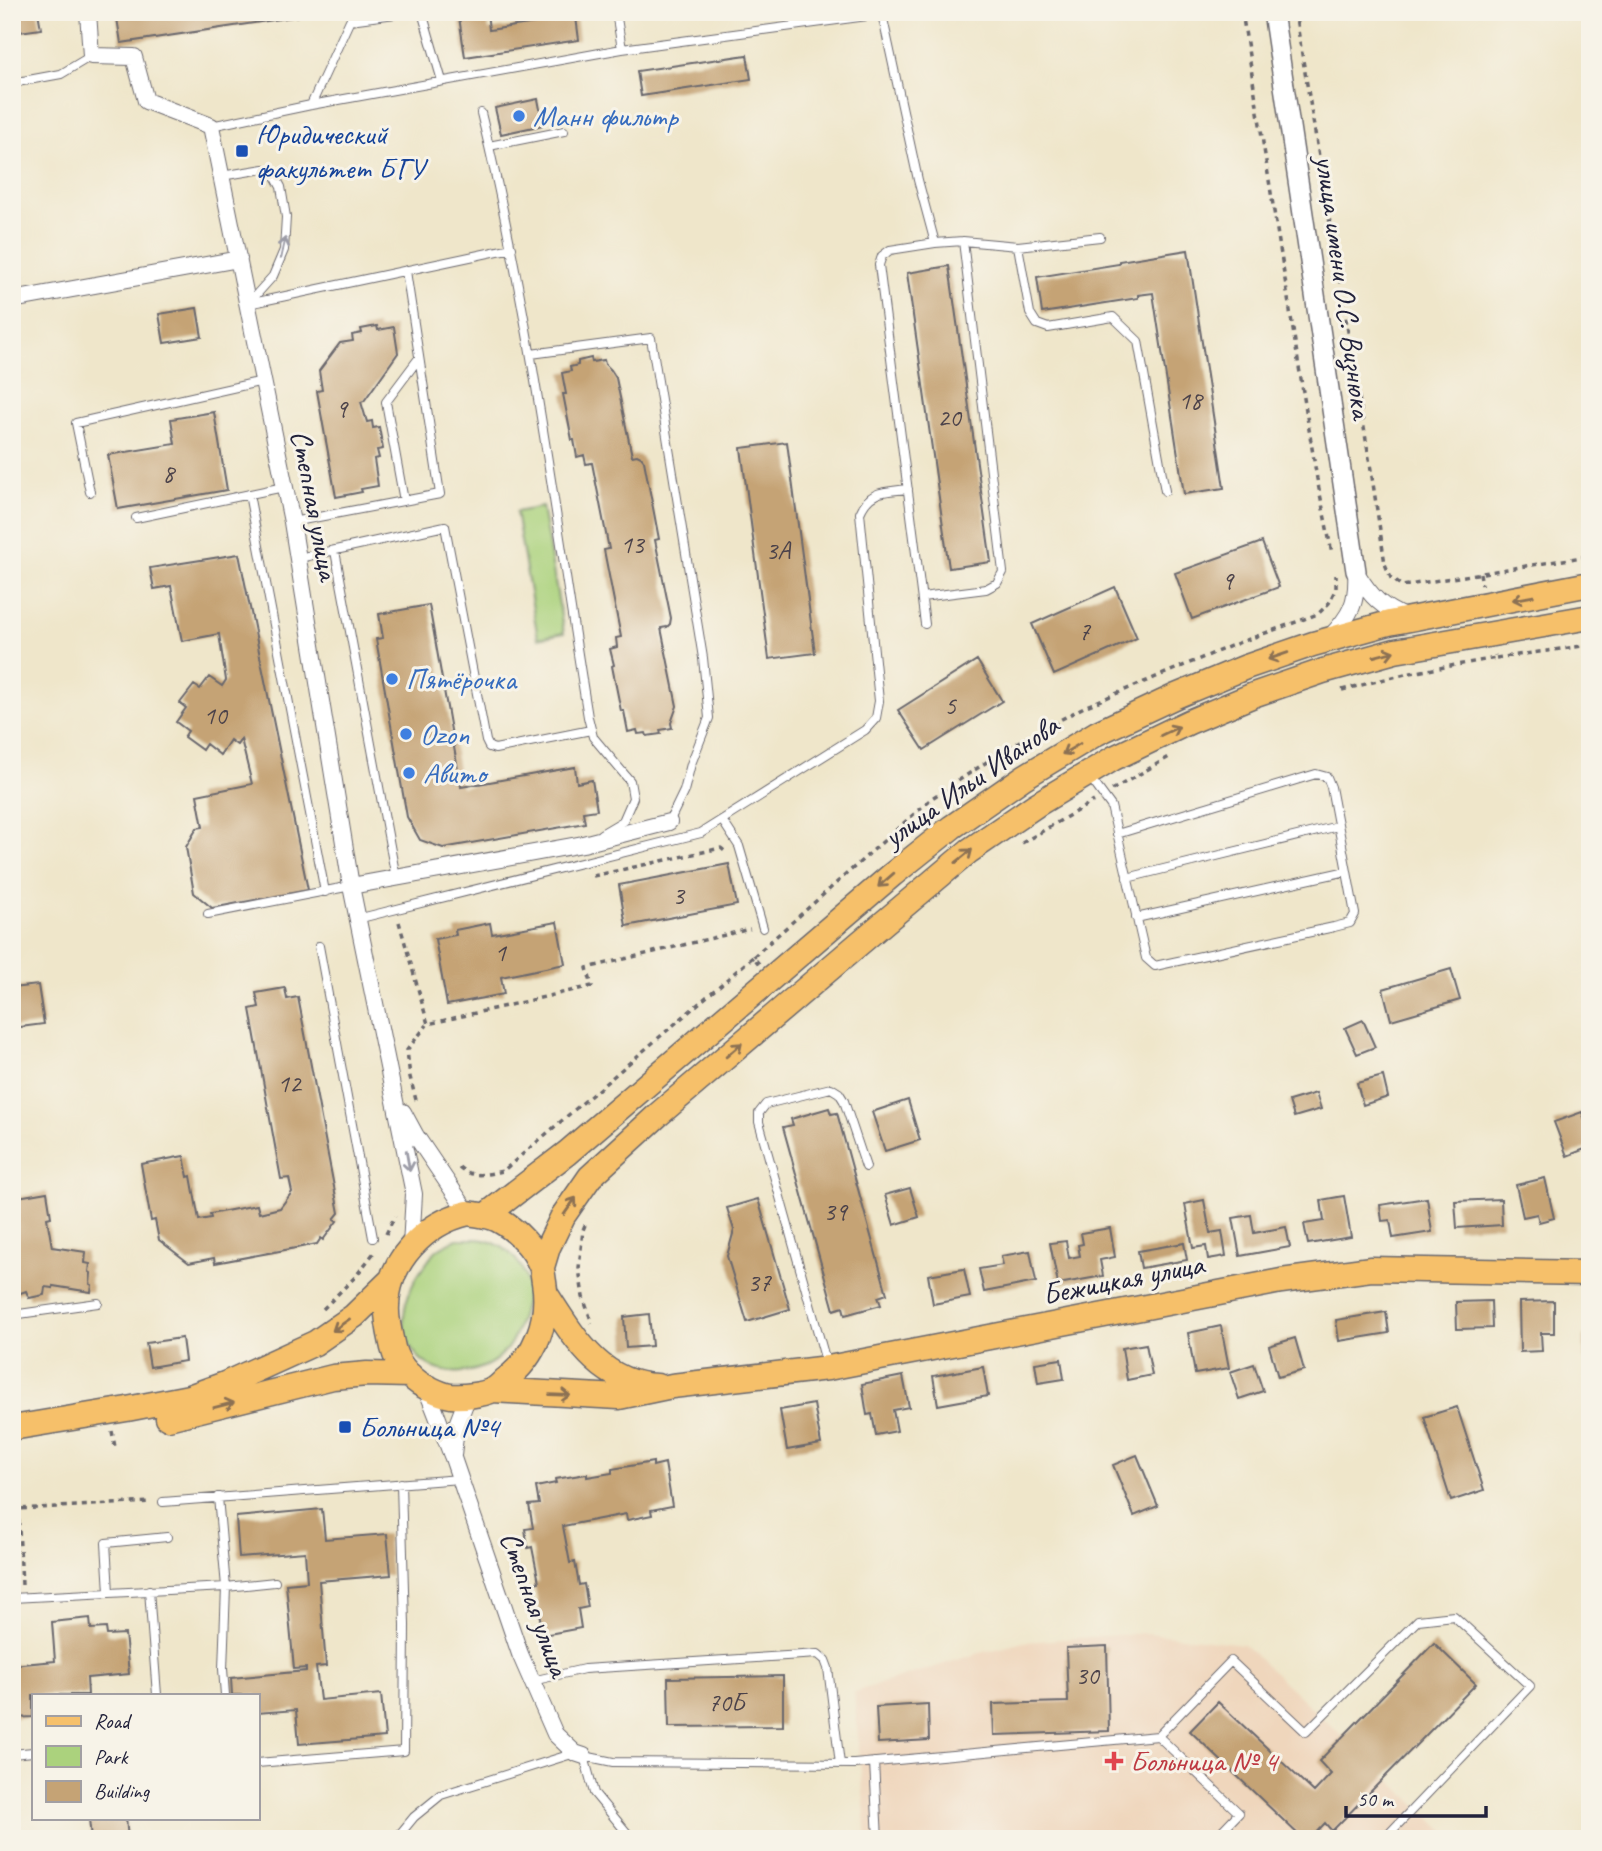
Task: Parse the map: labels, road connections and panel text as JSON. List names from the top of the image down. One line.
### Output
{"streets":{"main road":["улица Ильи Иванова","Бежицкая улица"],"street":["улица имени О.С. Визнюка","Степная улица"]},"crossings":[["Степная улица","улица Ильи Иванова"]],"places":{"other":["Манн фильтр","Пятёрочка","Ozon","Авито"],"transit":["Юридический факультет БГУ","Больница №4"],"health":["Больница № 4"]},"house_numbers":["18","9","20","8","13","3А","9","7","5","10","3","1","12","39","37","30","70Б"],"legend":["Road","Park","Building"],"scale_bar":"50 m"}
